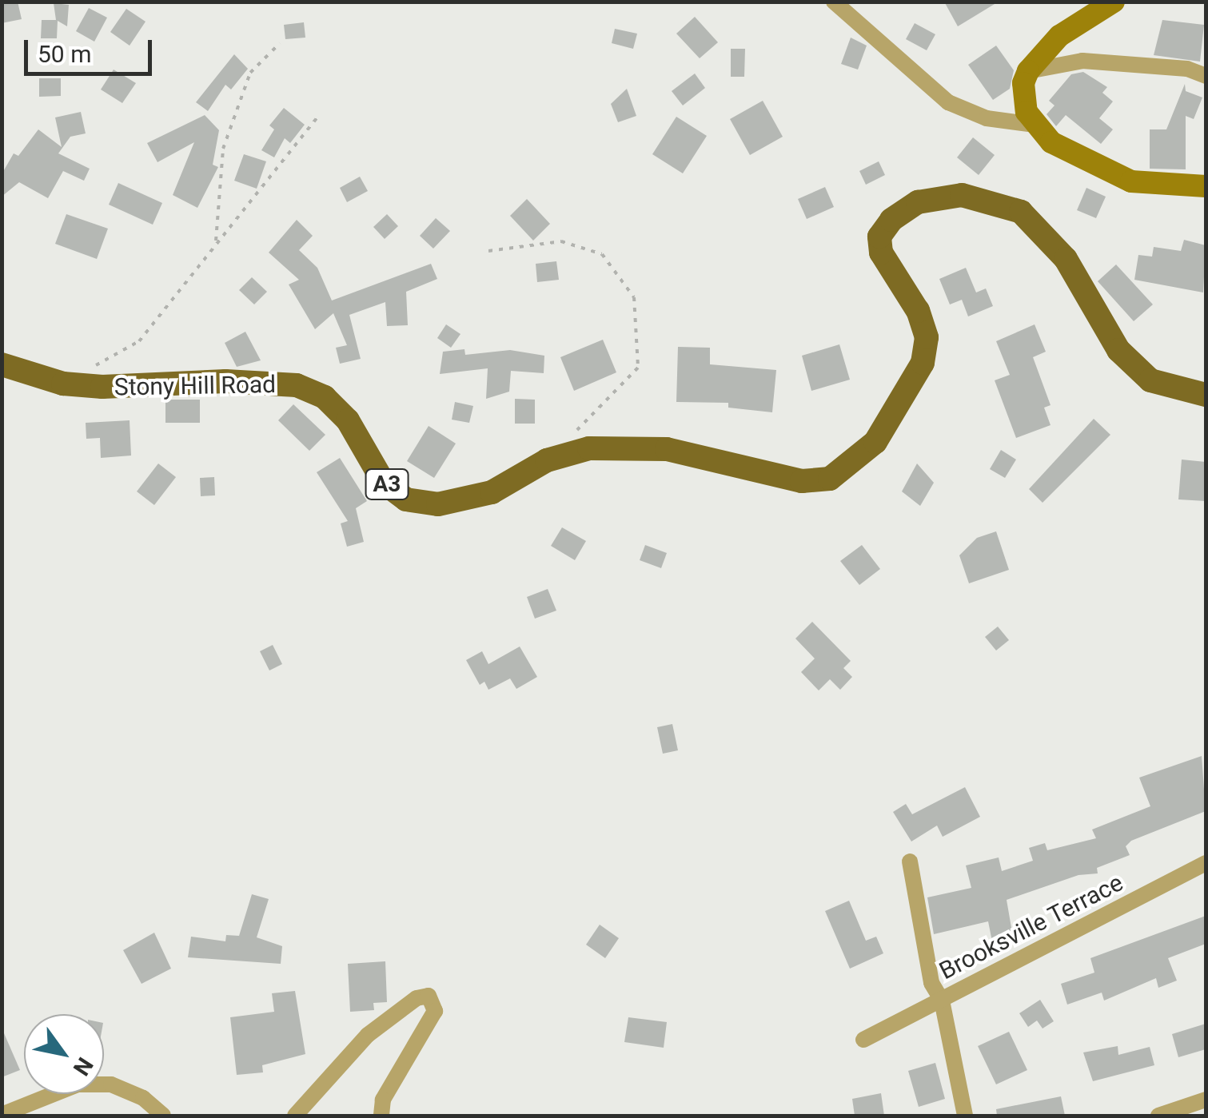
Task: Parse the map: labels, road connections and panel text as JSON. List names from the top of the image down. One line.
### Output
{"streets":{"main road":["Stony Hill Road","A3"],"street":["Brooksville Terrace"]},"scale_bar":"50 m","north":"bottom right"}
